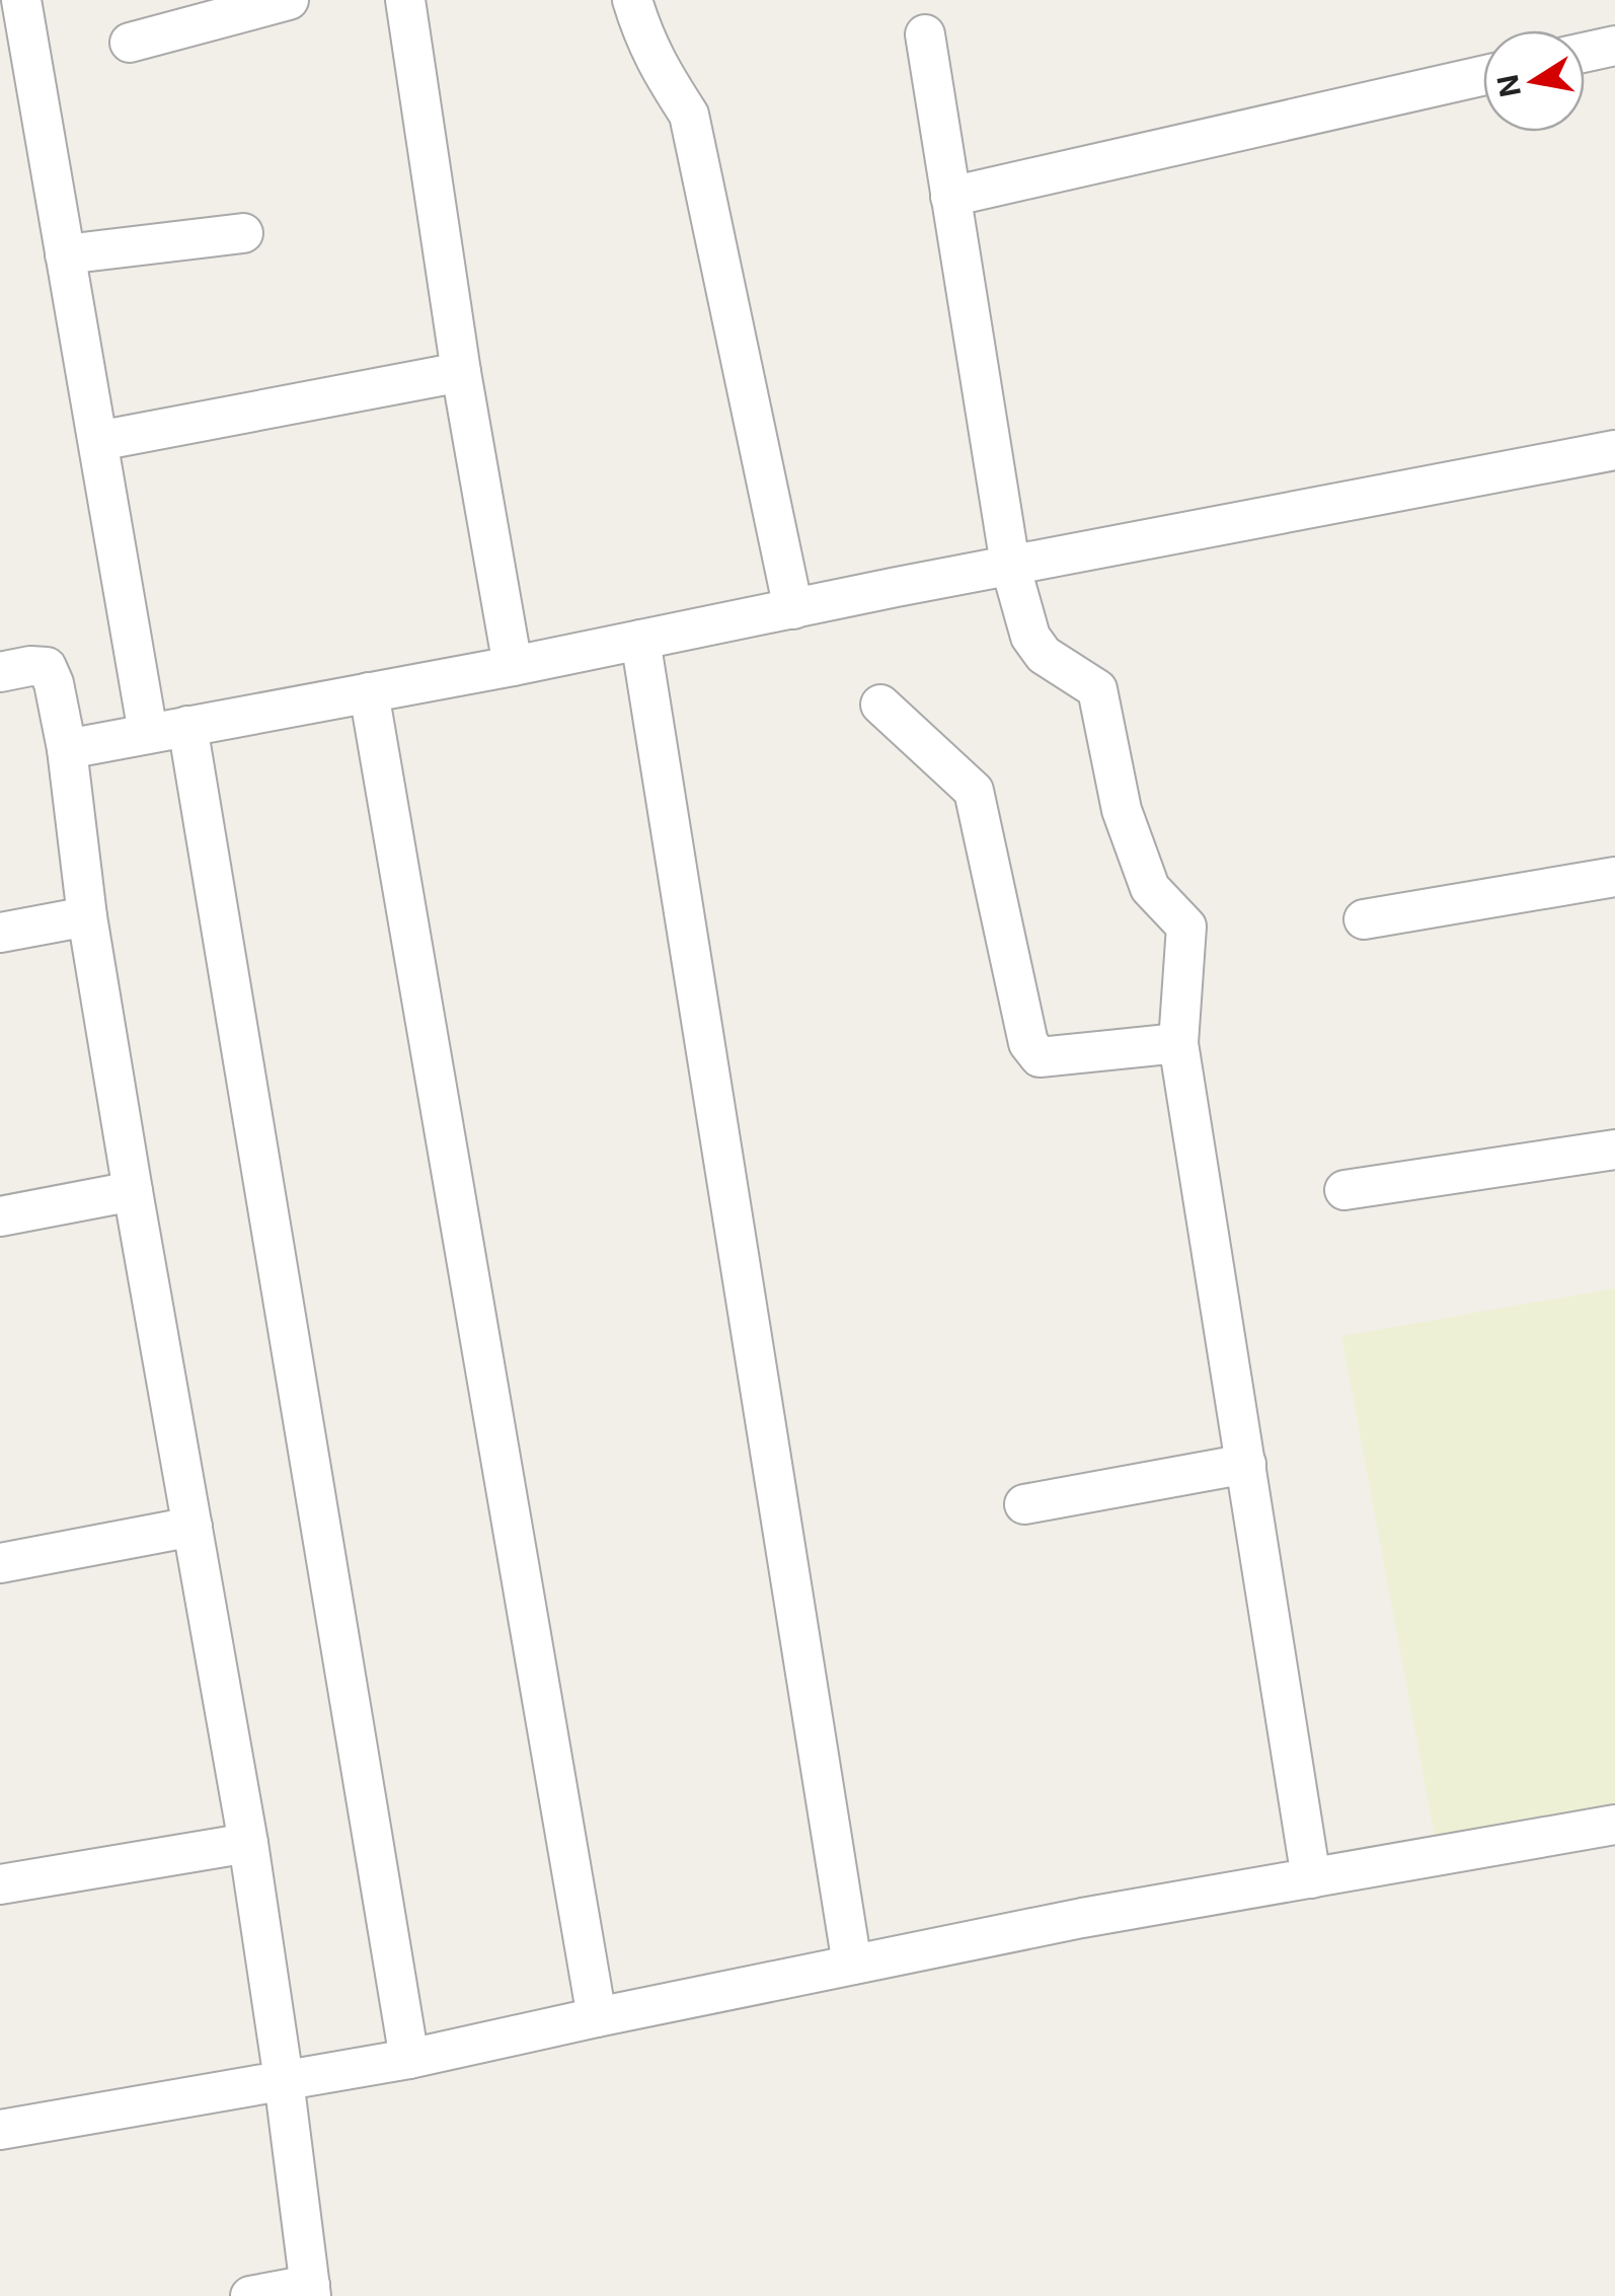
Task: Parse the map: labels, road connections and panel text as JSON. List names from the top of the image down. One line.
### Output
{"north":"left"}
